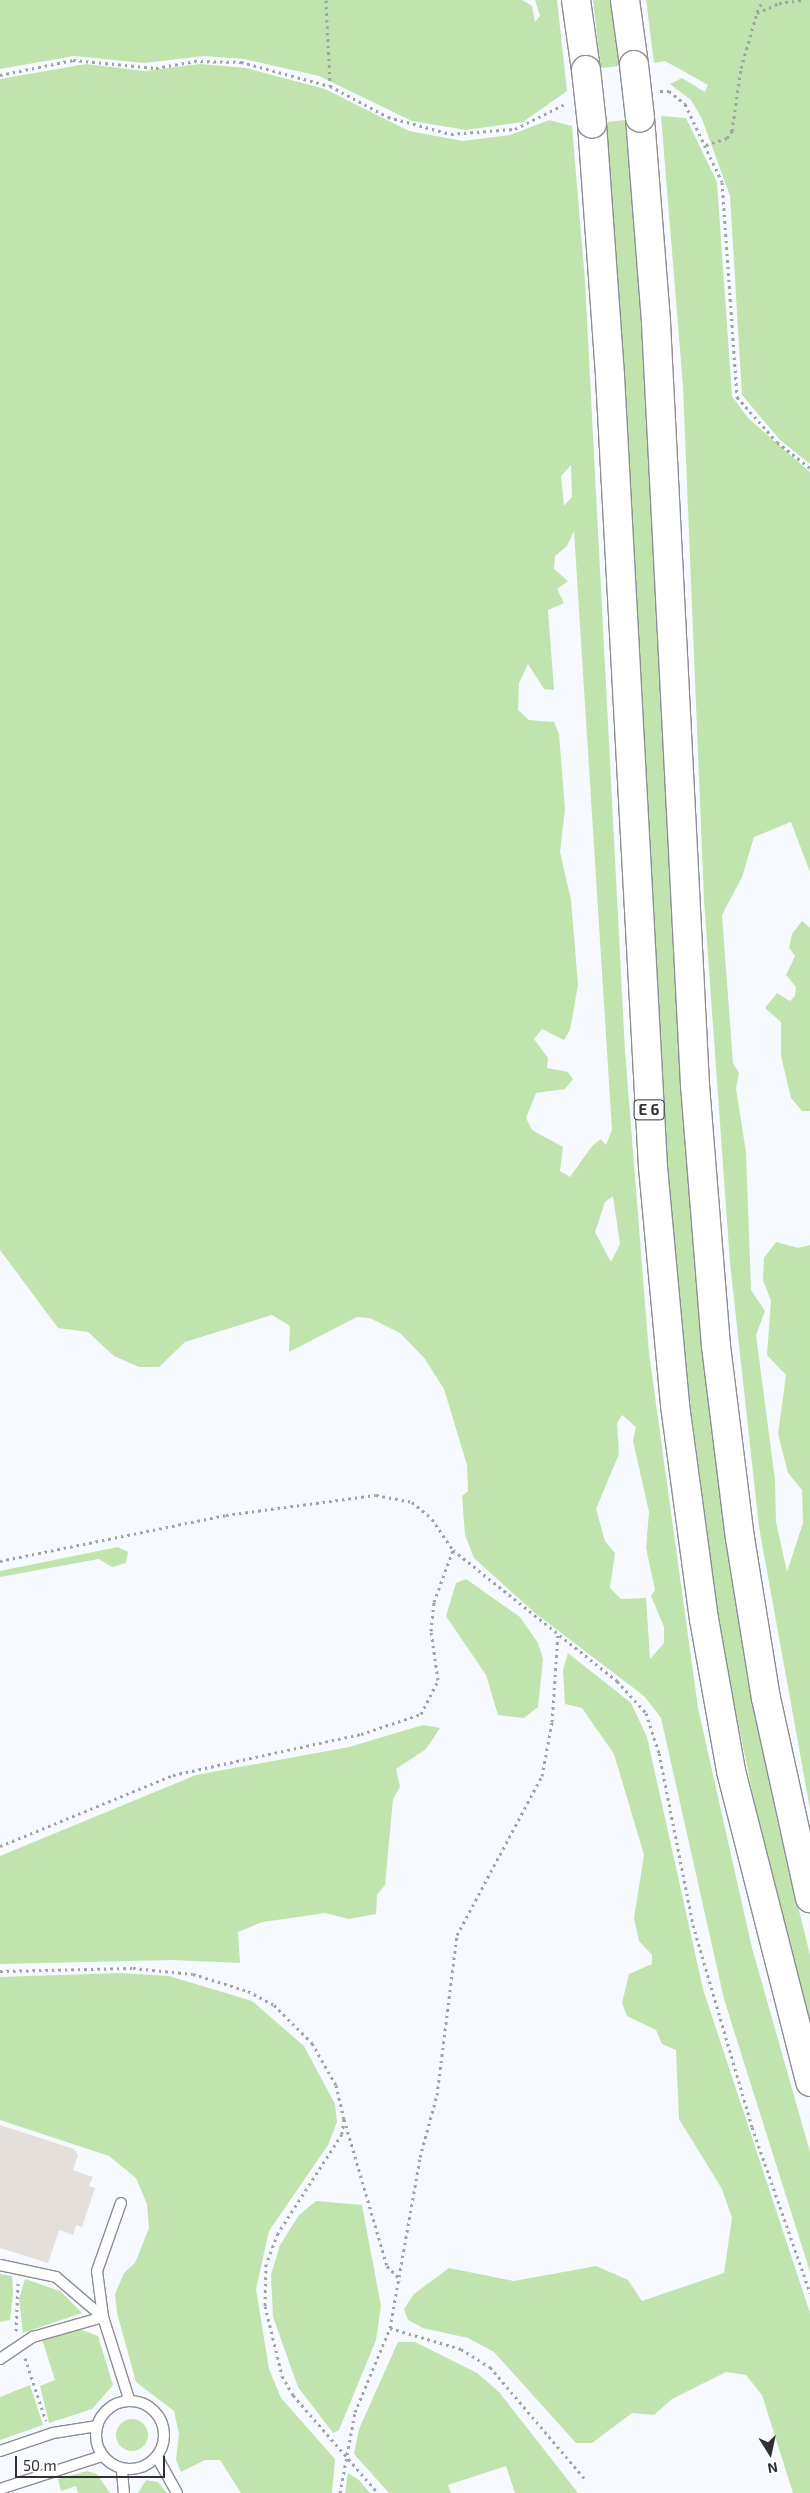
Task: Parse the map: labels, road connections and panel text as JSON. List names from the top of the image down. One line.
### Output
{"streets":{"highway":["E 6"]},"scale_bar":"50 m","north":"bottom"}
